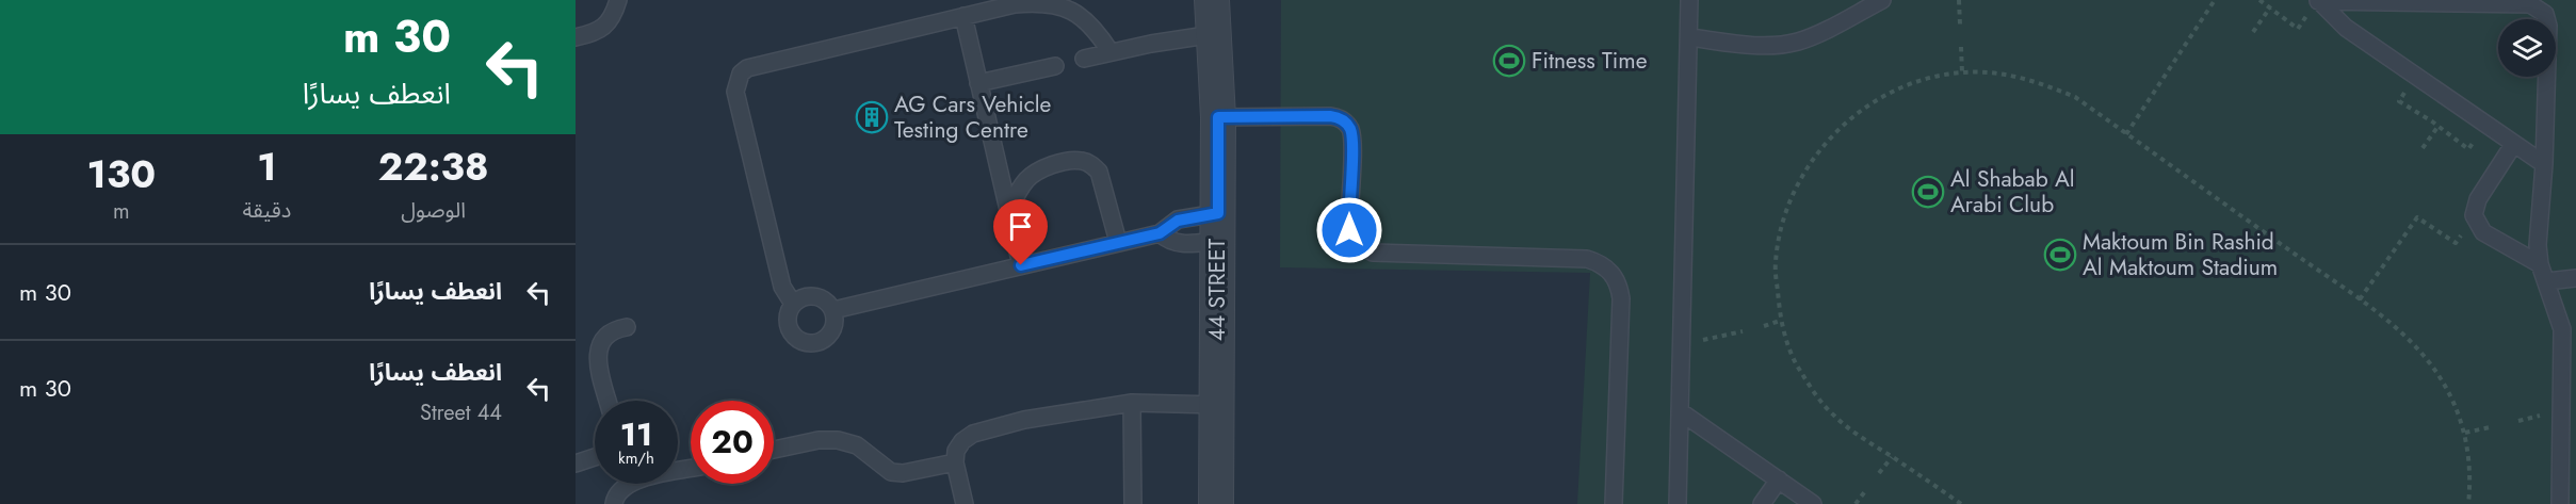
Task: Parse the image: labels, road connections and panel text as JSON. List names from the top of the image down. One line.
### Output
{"streets":{"street":["44 STREET"]},"places":{"sports":["Fitness Time","Al Shabab Al Arabi Club","Maktoum Bin Rashid Al Maktoum Stadium"],"building":["AG Cars Vehicle Testing Centre"]},"page":{"turn":["30 m","انعطف يسارًا"],"eta":["22:38","الوصول","1","دقيقة","130","m"],"list":[{"name":"انعطف يسارًا","value":"30 m"},{"name":"انعطف يسارًا","note":"44 Street","value":"30 m"}],"speed":"11 km/h","limit":"20"}}
